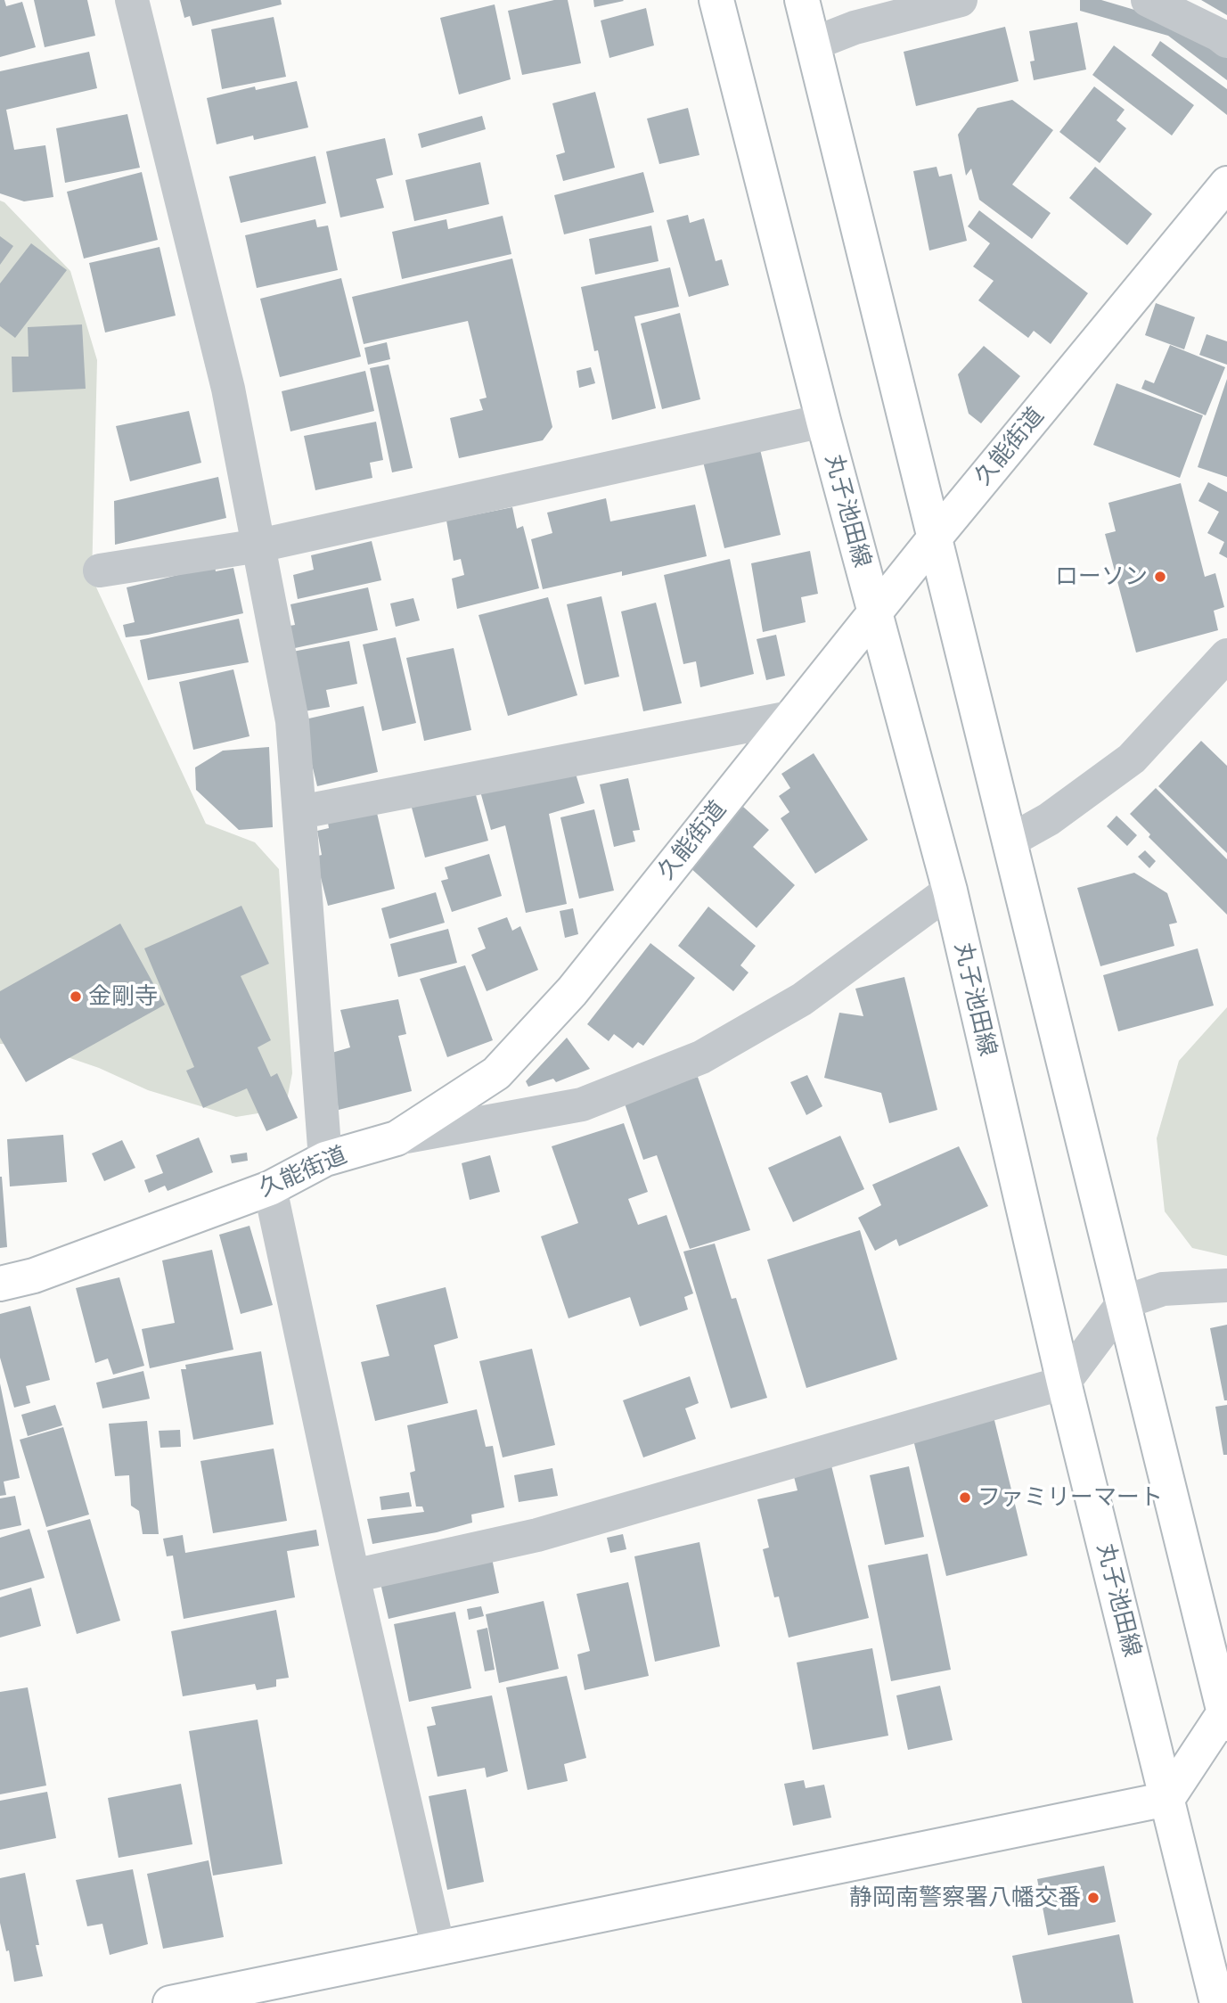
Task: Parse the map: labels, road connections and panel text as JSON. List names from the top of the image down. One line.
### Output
{"streets":{"street":["久能街道","丸子池田線"]},"crossings":[["久能街道","丸子池田線"]],"places":["ローソン","金剛寺","ファミリーマート","静岡南警察署八幡交番"]}
